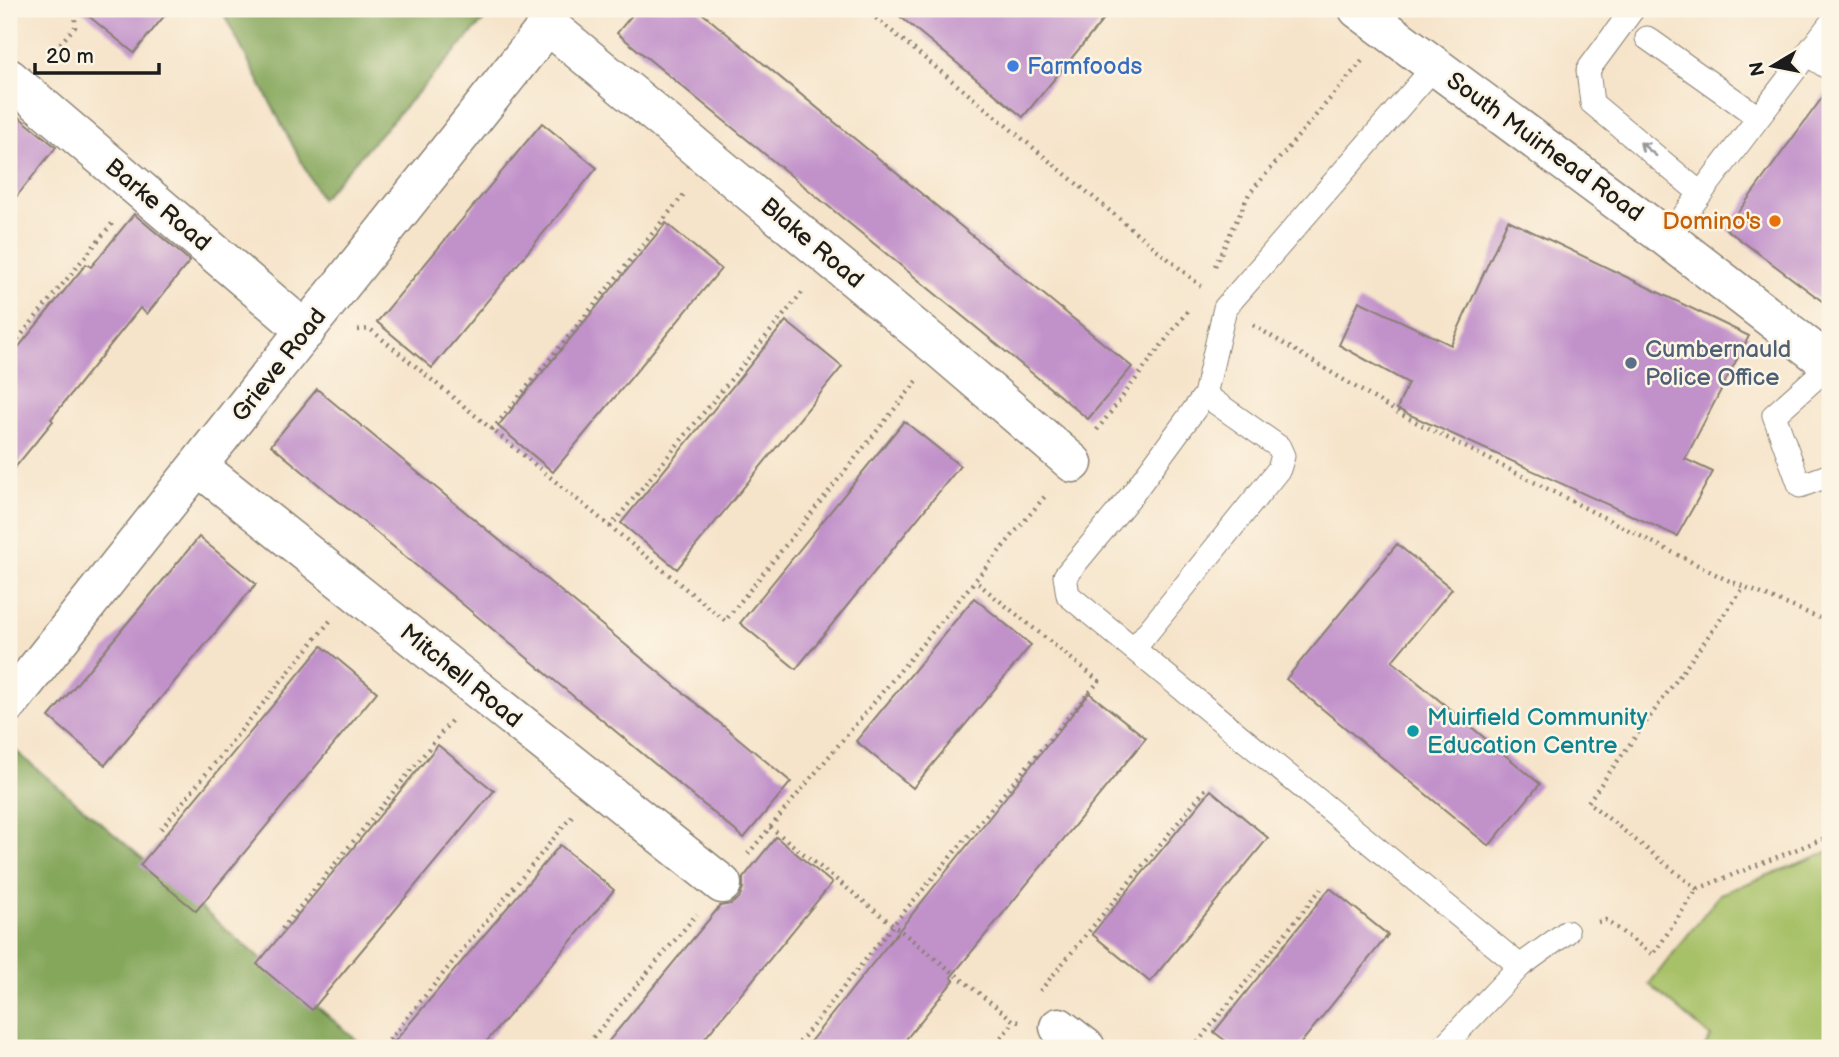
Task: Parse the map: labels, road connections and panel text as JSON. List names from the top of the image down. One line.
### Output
{"streets":{"street":["South Muirhead Road","Barke Road","Blake Road","Grieve Road","Mitchell Road"]},"crossings":[["Barke Road","Grieve Road"],["Blake Road","Grieve Road"],["Grieve Road","Mitchell Road"]],"places":["Farmfoods","Domino's","Cumbernauld Police Office","Muirfield Community Education Centre"],"scale_bar":"20 m","north":"left"}
